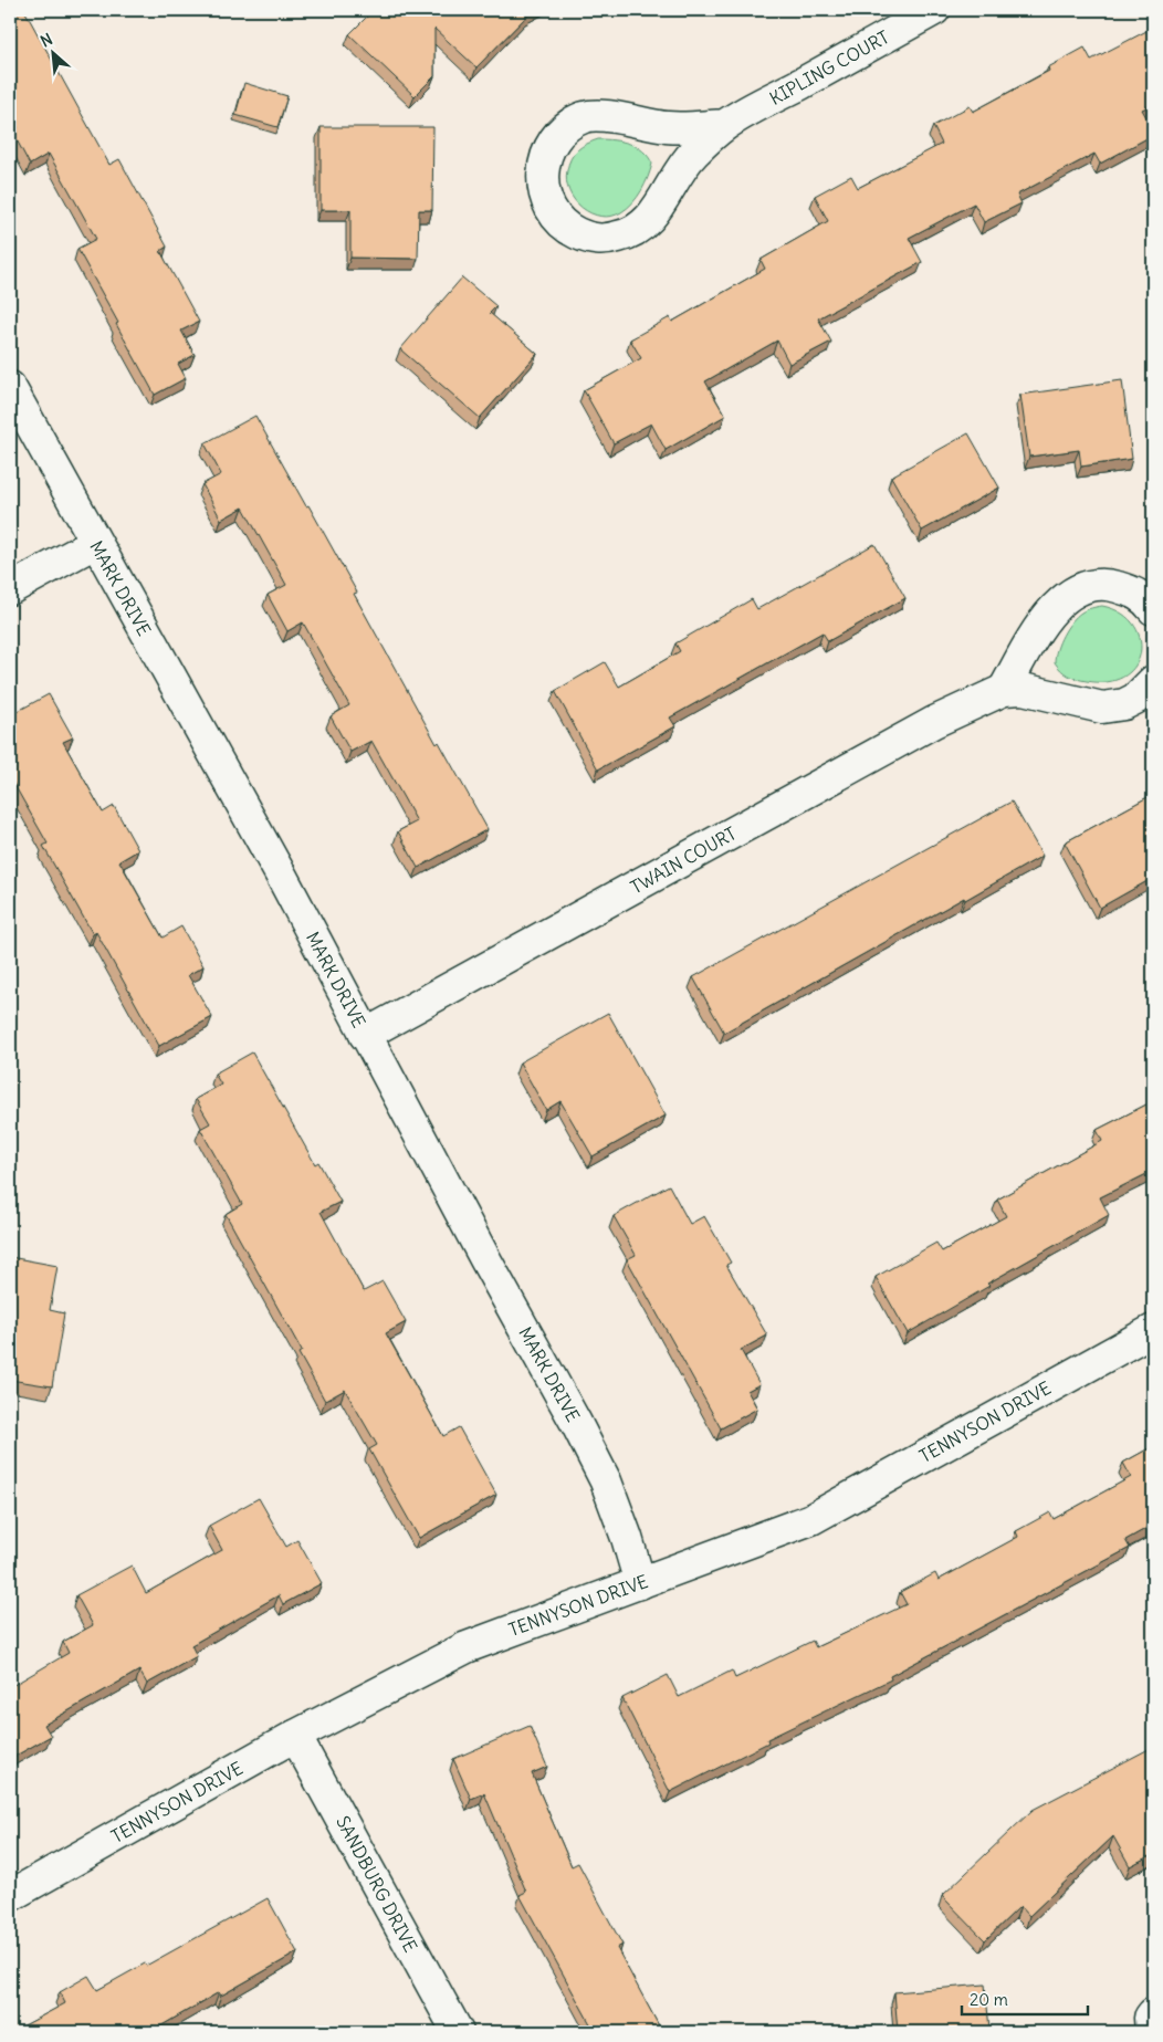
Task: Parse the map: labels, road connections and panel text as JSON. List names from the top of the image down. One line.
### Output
{"streets":{"street":["KIPLING COURT","MARK DRIVE","TWAIN COURT","TENNYSON DRIVE","SANDBURG DRIVE"]},"crossings":[["MARK DRIVE","TWAIN COURT"],["MARK DRIVE","TENNYSON DRIVE"],["TENNYSON DRIVE","SANDBURG DRIVE"]],"scale_bar":"20 m","north":"top left"}
